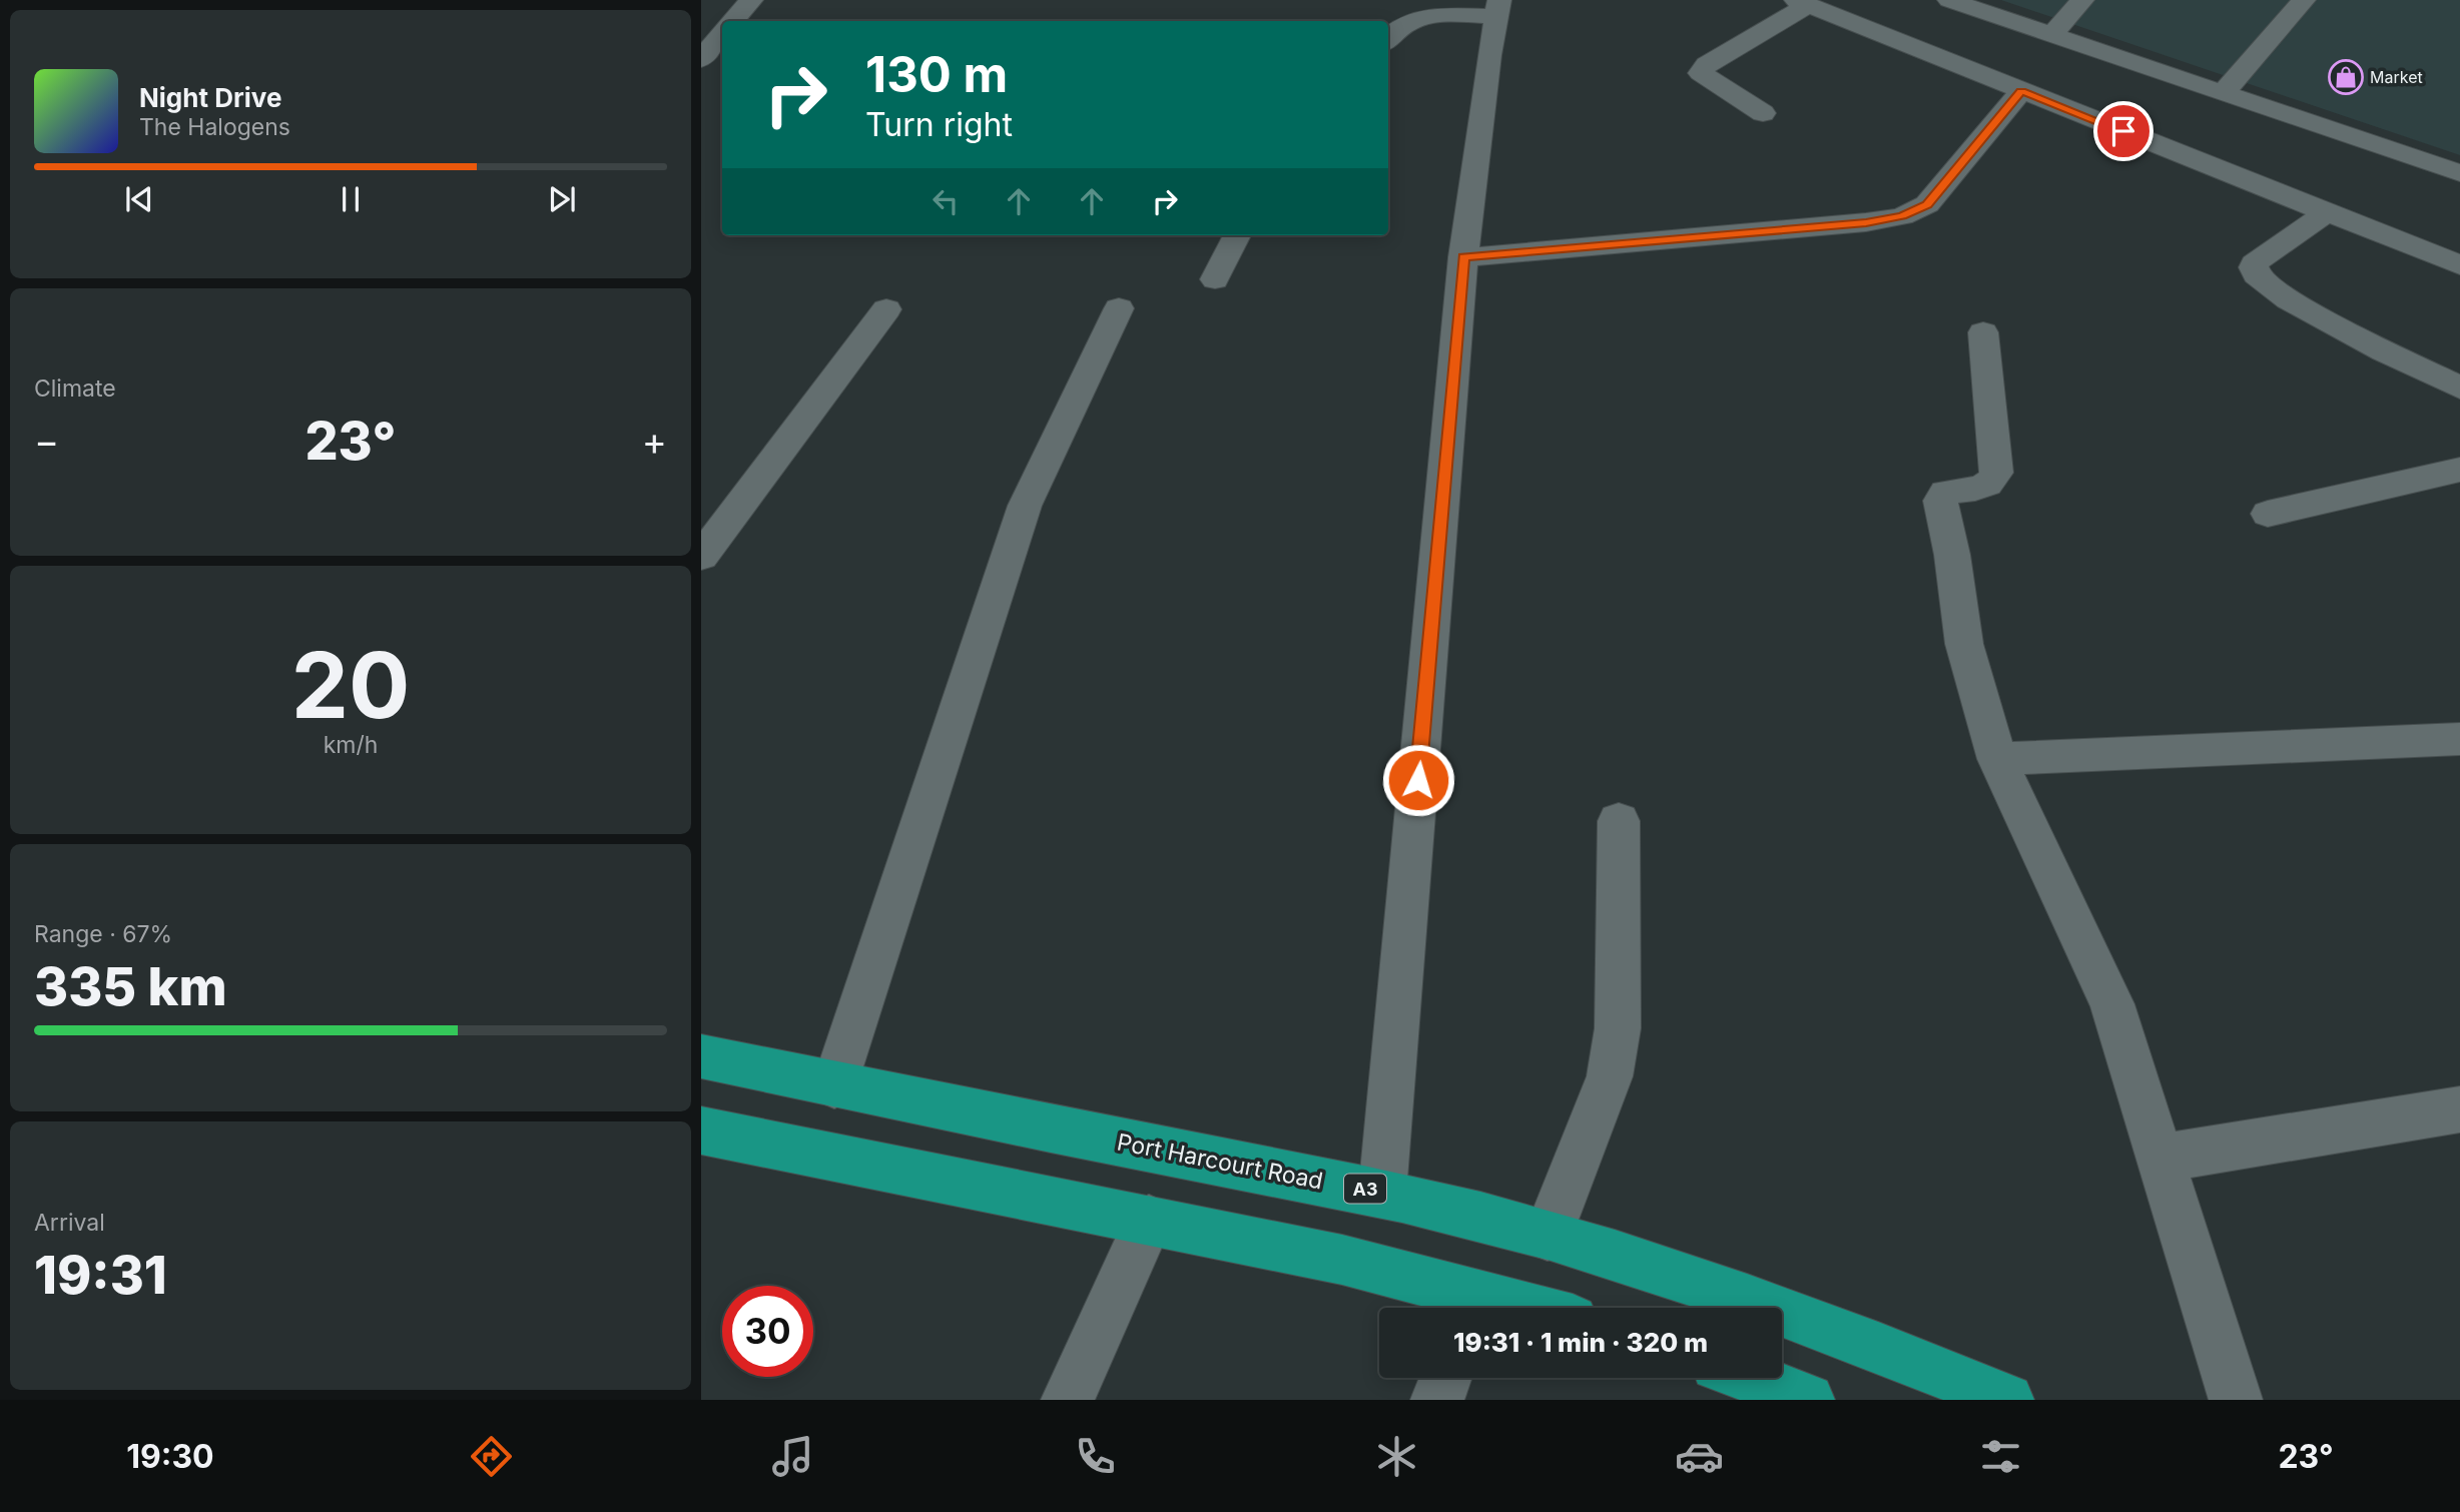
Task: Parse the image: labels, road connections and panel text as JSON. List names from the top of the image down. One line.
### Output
{"streets":{"highway":["Port Harcourt Road","A3"]},"places":{"shop":["Market"]},"page":{"turn":["130 m","Turn right"],"song":["Night Drive","The Halogens"],"tile":["Climate",["20","km/h"],["Range · 67%","335 km"],["Arrival","19:31"]],"heat":["−","23°","+"],"limit":"30","trip":"19:31 · 1 min · 320 m","tabs":["19:30","23°"]}}
